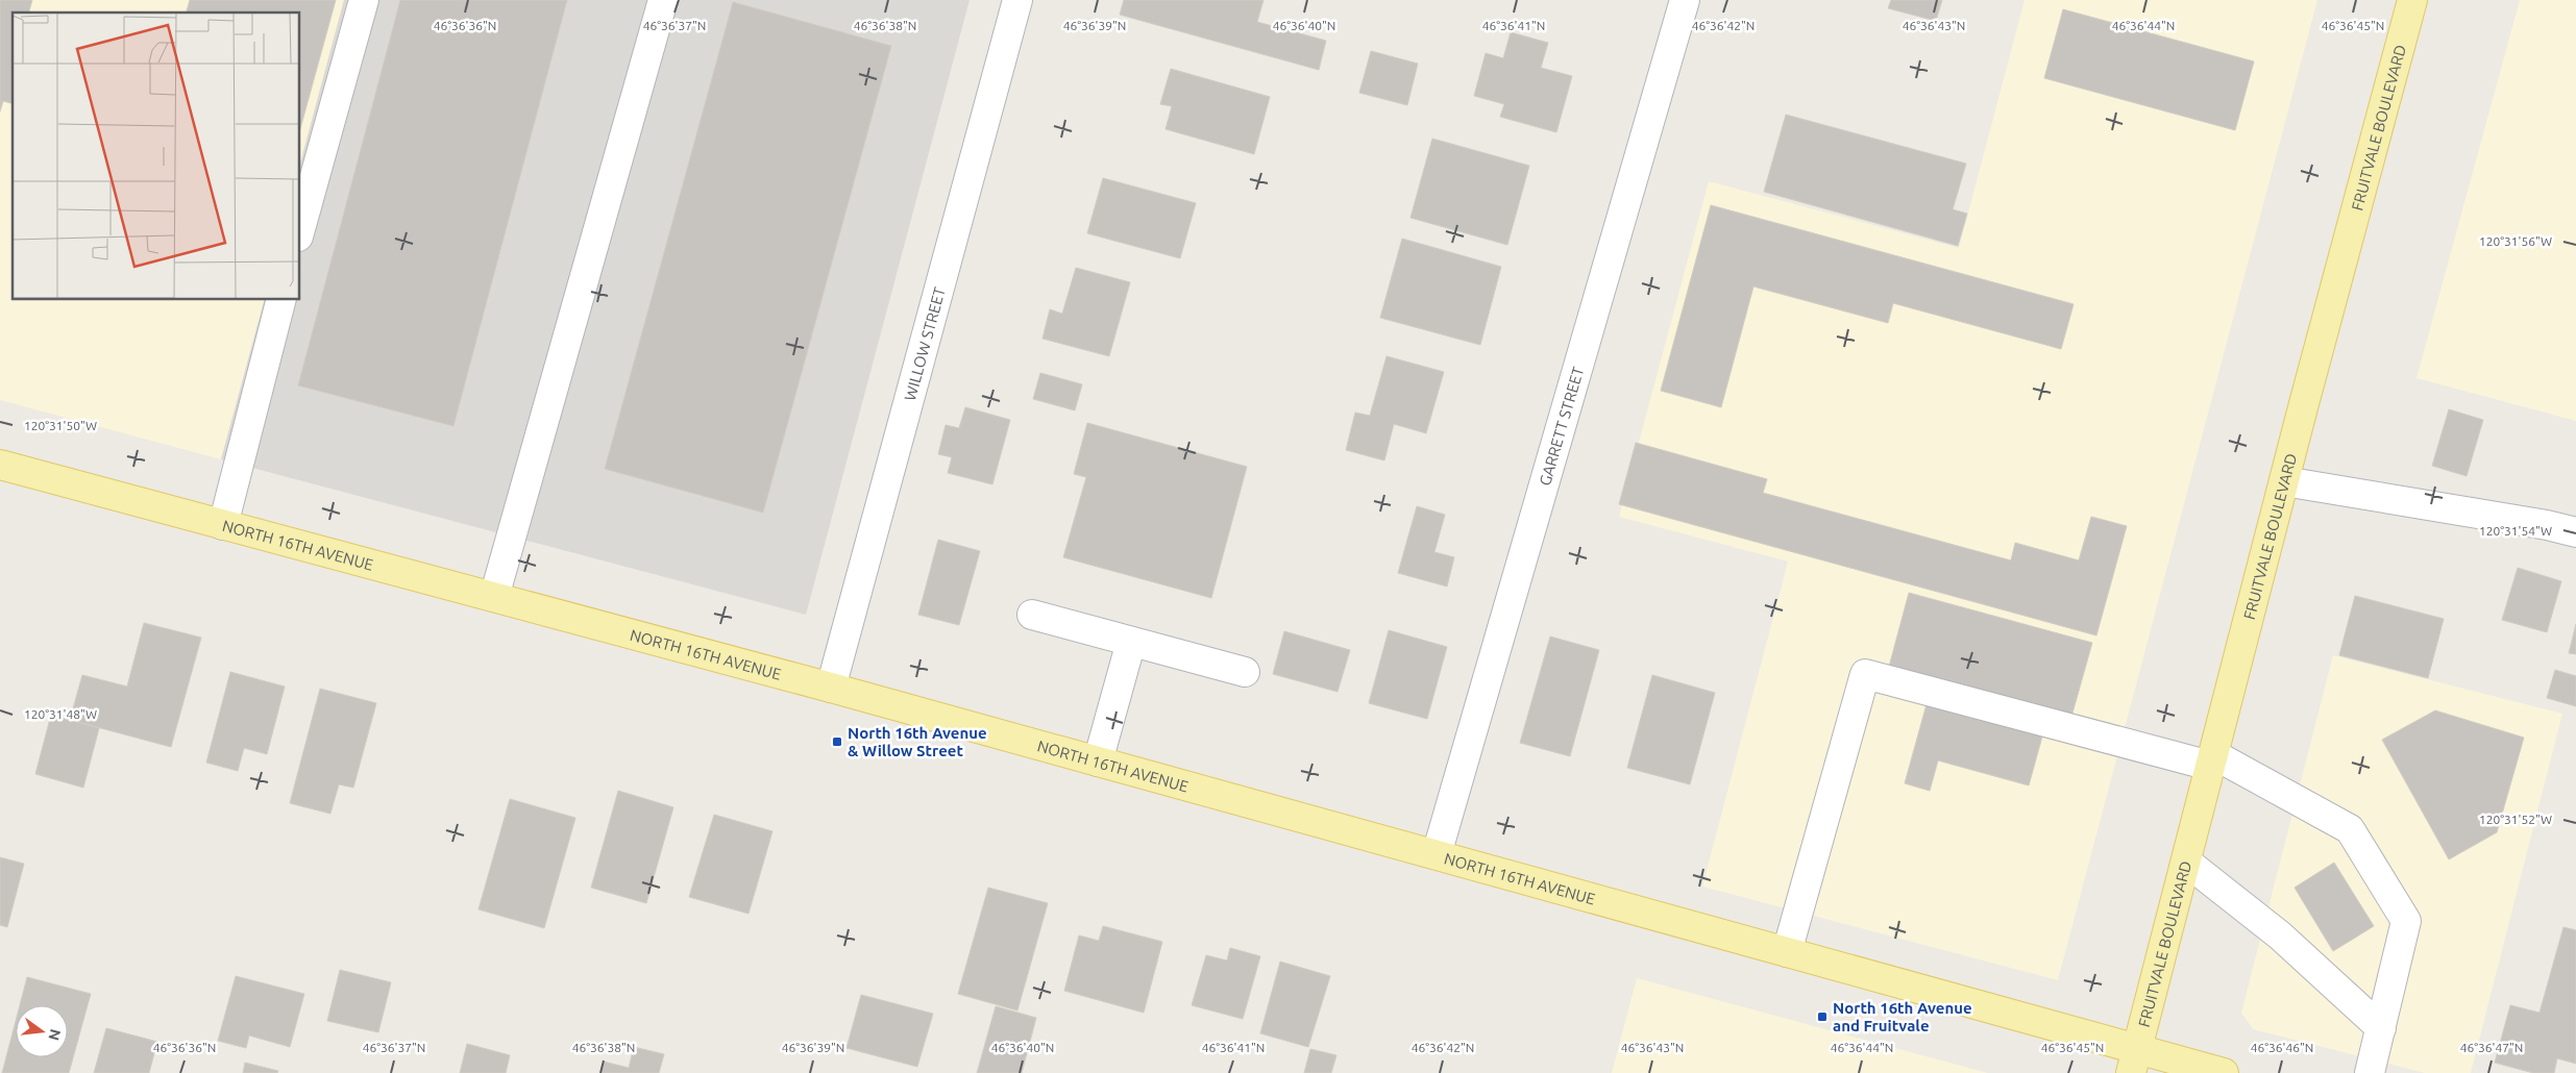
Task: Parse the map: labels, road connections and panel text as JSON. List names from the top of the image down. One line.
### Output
{"streets":{"main road":["FRUITVALE BOULEVARD","NORTH 16TH AVENUE"],"street":["WILLOW STREET","GARRETT STREET"]},"crossings":[["FRUITVALE BOULEVARD","NORTH 16TH AVENUE"],["WILLOW STREET","NORTH 16TH AVENUE"],["GARRETT STREET","NORTH 16TH AVENUE"]],"places":{"transit":["North 16th Avenue & Willow Street","North 16th Avenue and Fruitvale"]},"north":"right","coordinates":["46°36'36\"N","46°36'37\"N","46°36'38\"N","46°36'39\"N","46°36'40\"N","46°36'41\"N","46°36'42\"N","46°36'43\"N","46°36'44\"N","46°36'45\"N","120°31'56\"W","120°31'50\"W","120°31'54\"W","120°31'48\"W","120°31'52\"W","46°36'46\"N","46°36'47\"N"]}
